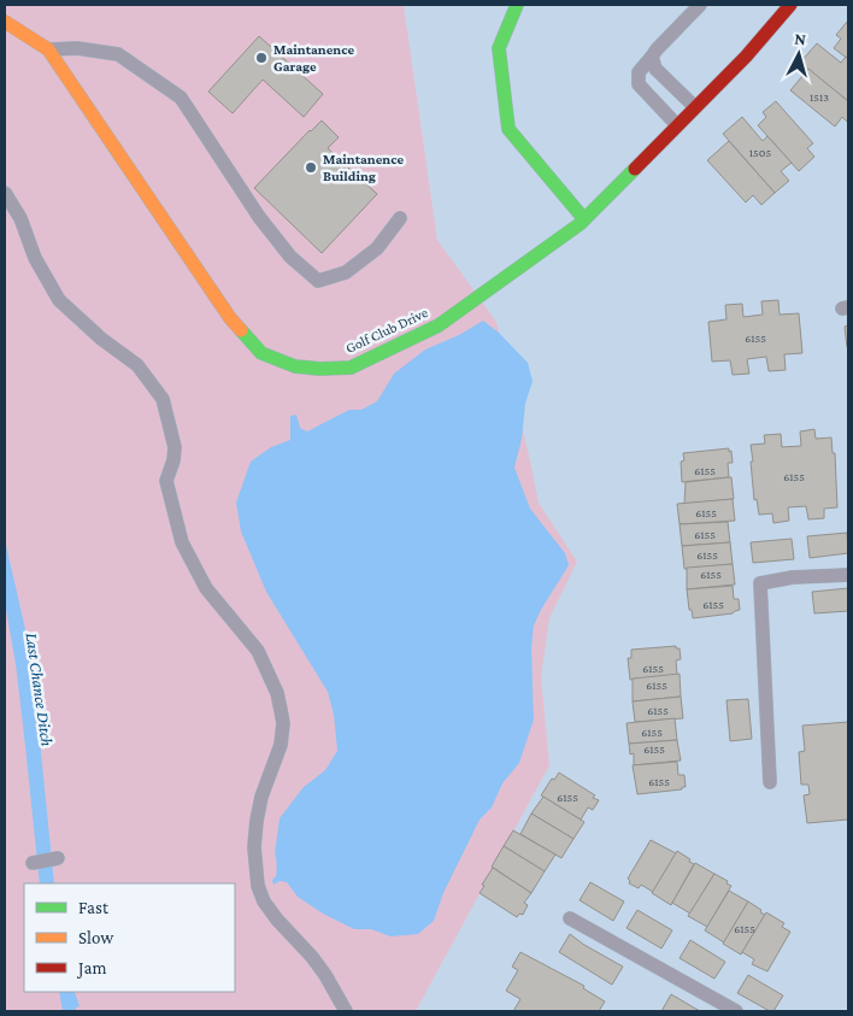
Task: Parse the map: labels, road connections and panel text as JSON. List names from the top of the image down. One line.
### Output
{"streets":{"street":["Golf Club Drive"]},"water":["Last Chance Ditch"],"places":["Maintanence Garage","Maintanence Building"],"house_numbers":["1513","1505","6155","6155","6155","6155","6155","6155","6155","6155","6155","6155","6155","6155","6155","6155","6155","6155"],"legend":["Fast","Slow","Jam"],"north":"top"}
